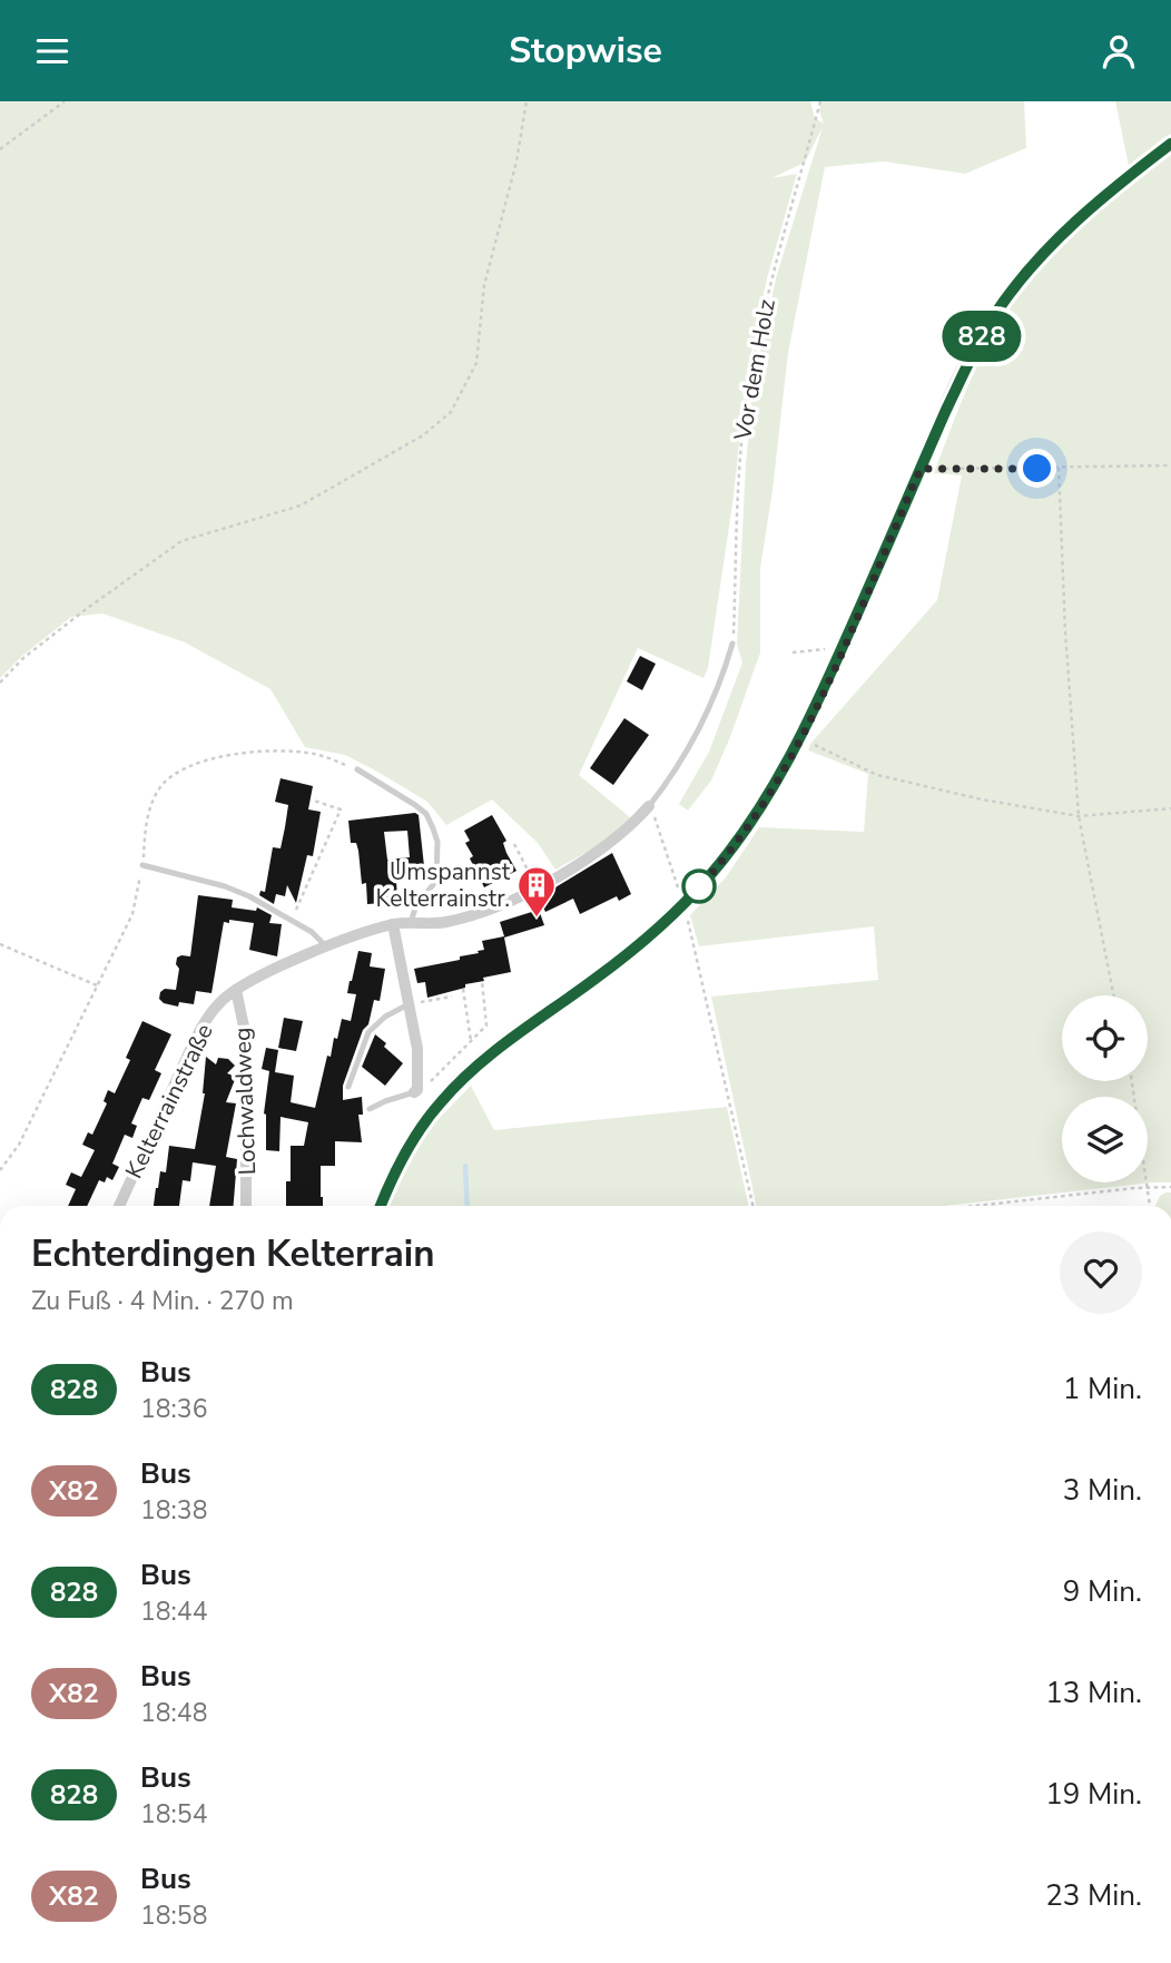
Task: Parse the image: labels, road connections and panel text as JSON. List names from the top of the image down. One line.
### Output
{"streets":{"street":["Kelterrainstraße","Lochwaldweg"],"path":["Vor dem Holz"]},"crossings":[["Kelterrainstraße","Lochwaldweg"]],"places":{"building":["Umspannst Kelterrainstr."]},"lines":["bus line 828"],"page":{"header":"Stopwise","on_map":"828","heading":["Echterdingen Kelterrain","Zu Fuß · 4 Min. · 270 m"],"list":[{"mark":"828","name":"Bus","note":"18:36","value":"1 Min."},{"mark":"X82","name":"Bus","note":"18:38","value":"3 Min."},{"mark":"828","name":"Bus","note":"18:44","value":"9 Min."},{"mark":"X82","name":"Bus","note":"18:48","value":"13 Min."},{"mark":"828","name":"Bus","note":"18:54","value":"19 Min."},{"mark":"X82","name":"Bus","note":"18:58","value":"23 Min."}]}}
